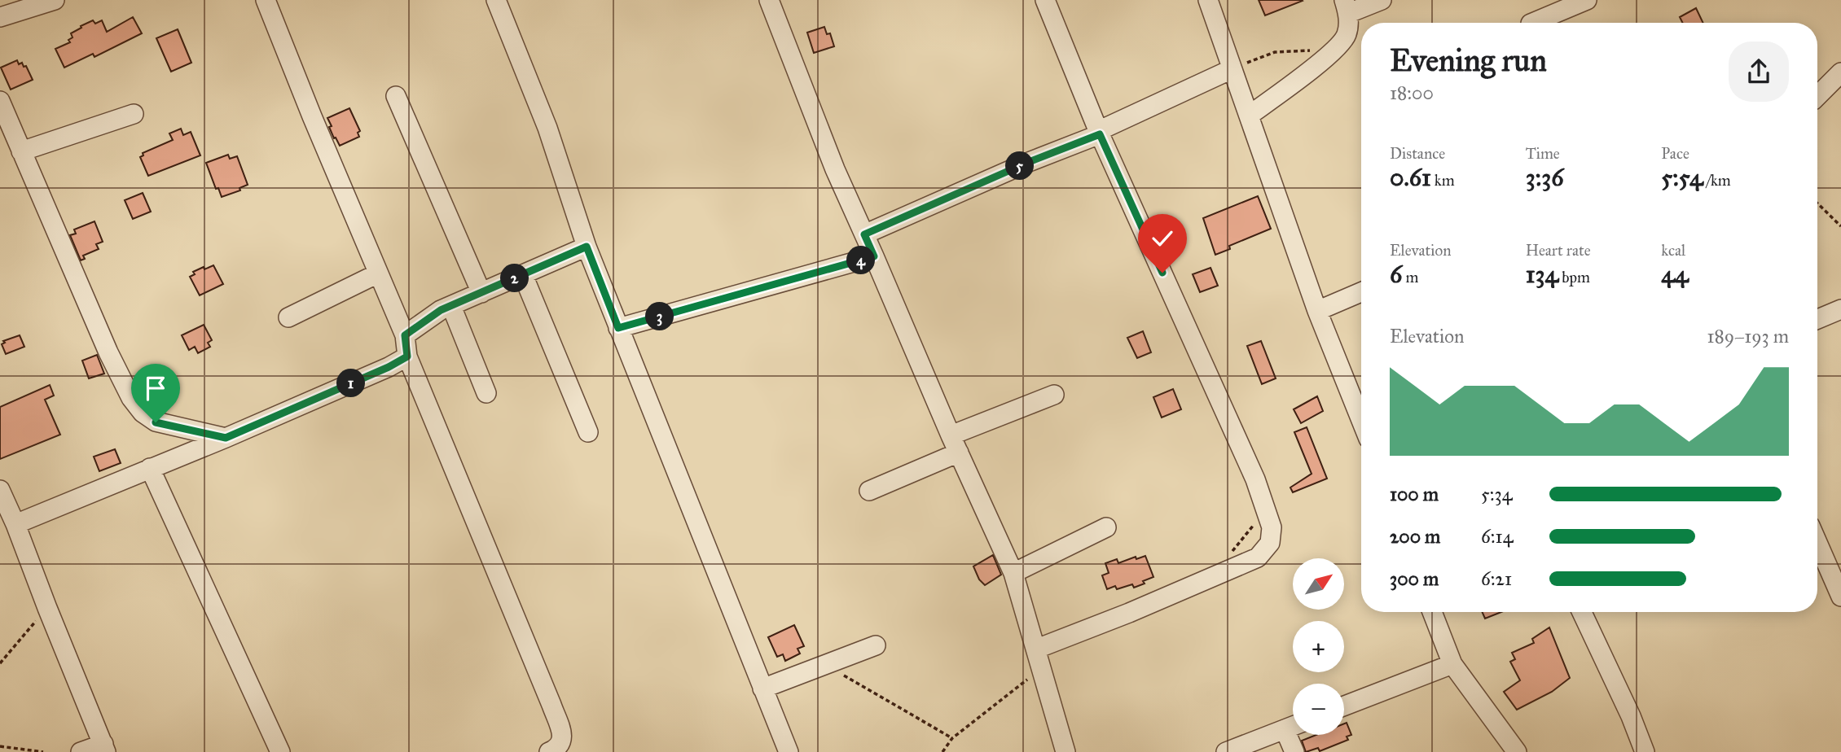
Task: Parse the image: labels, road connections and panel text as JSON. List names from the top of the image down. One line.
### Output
{"north":"top right","page":{"heading":["Evening run","18:00"],"stats":[["Distance","0.61 km"],["Time","3:36"],["Pace","5:54 /km"],["Elevation","6 m"],["Heart rate","134 bpm"],["kcal","44"]],"pins":["5","4","2","3","1"],"chart":["Elevation","189–193 m"],"list":[{"name":"100 m","note":"5:34"},{"name":"200 m","note":"6:14"},{"name":"300 m","note":"6:21"}],"map_buttons":["+","−"]}}
